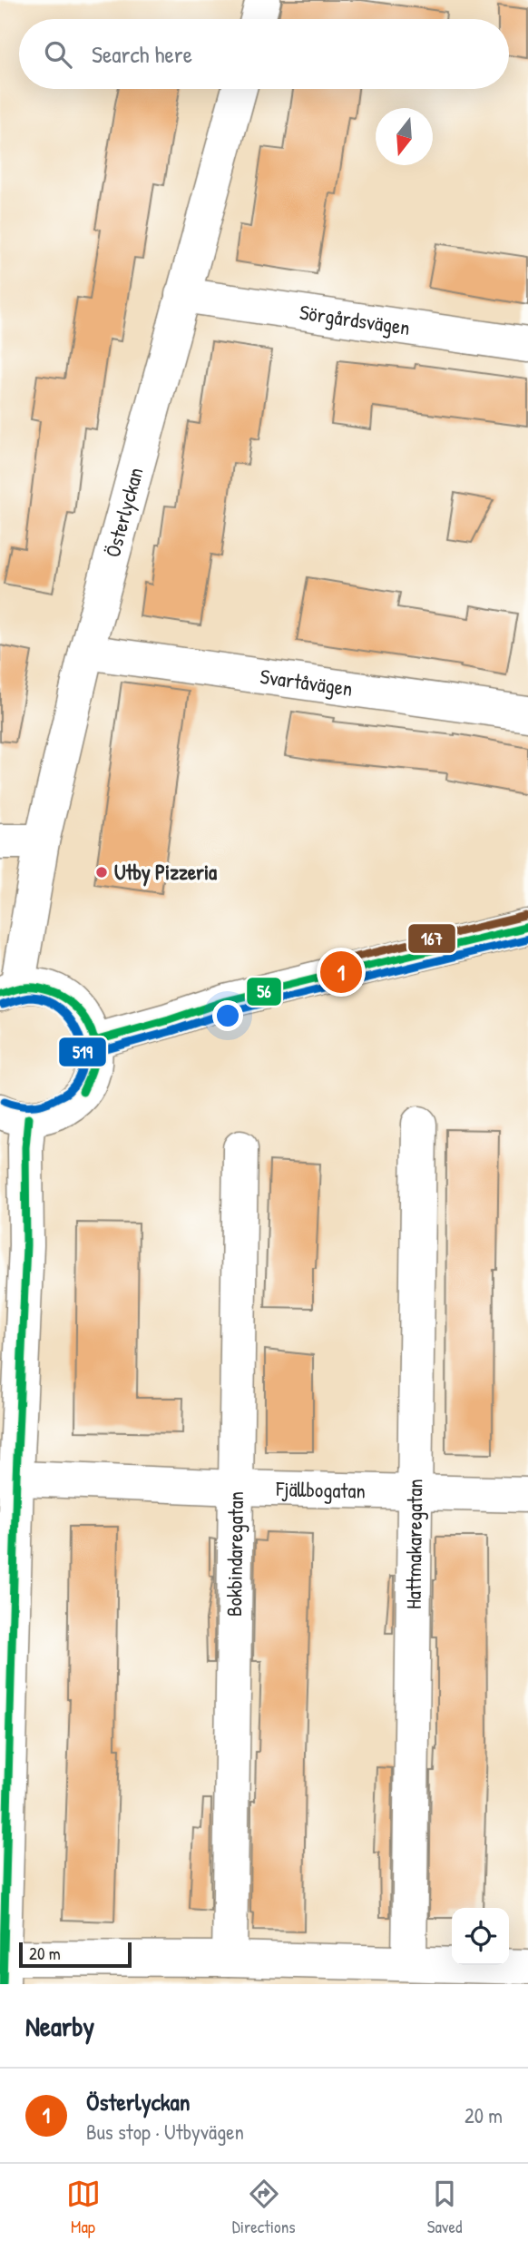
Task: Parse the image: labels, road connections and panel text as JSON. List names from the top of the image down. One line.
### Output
{"streets":{"street":["Sörgårdsvägen","Österlyckan","Svartåvägen","Fjällbogatan","Hattmakaregatan","Bokbindaregatan"]},"crossings":[["Sörgårdsvägen","Österlyckan"],["Österlyckan","Svartåvägen"],["Fjällbogatan","Hattmakaregatan"],["Fjällbogatan","Bokbindaregatan"]],"places":["Utby Pizzeria"],"lines":["transit line 167","transit line 56","transit line 519"],"scale_bar":"20 m","north":"bottom","page":{"search":"Search here","pins":"1","scale":"20 m","heading":"Nearby","list":[{"mark":"1","name":"Österlyckan","note":"Bus stop · Utbyvägen","value":"20 m"}],"nav":["Map","Directions","Saved"]}}
